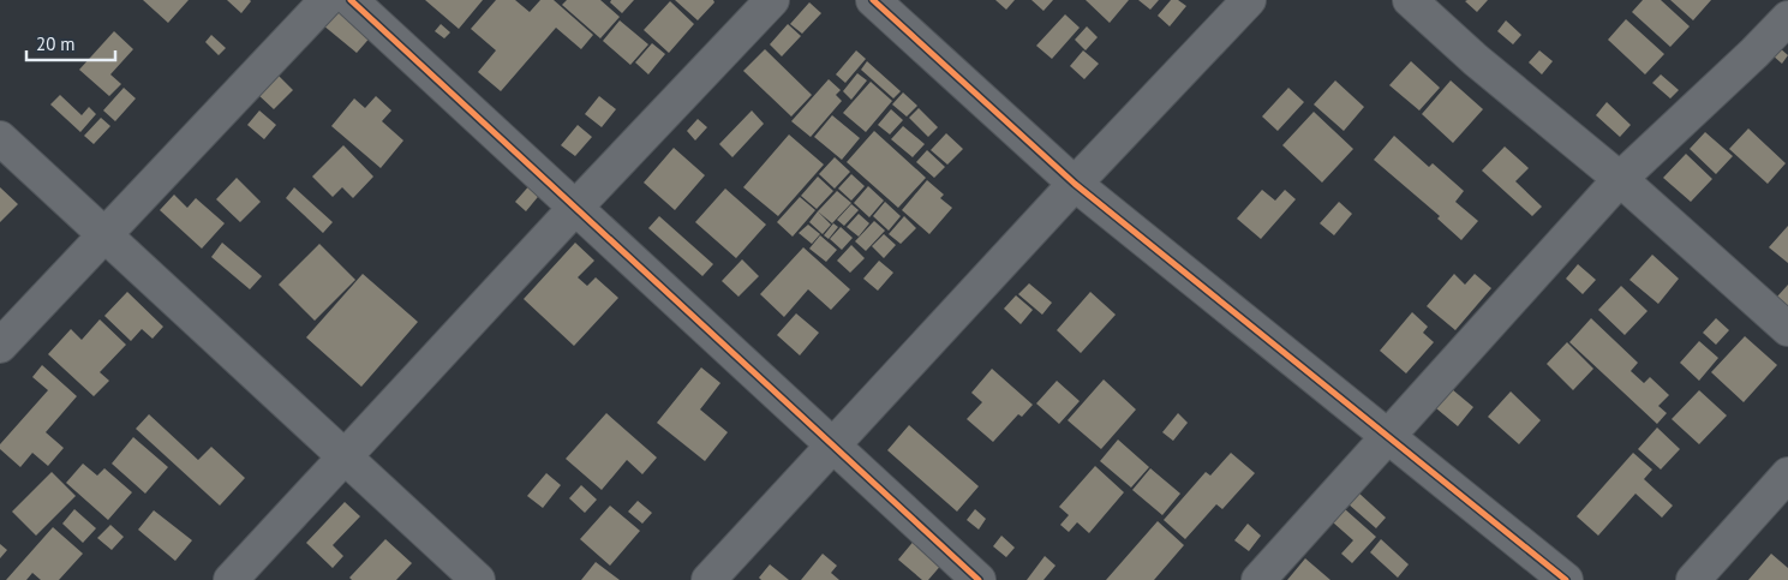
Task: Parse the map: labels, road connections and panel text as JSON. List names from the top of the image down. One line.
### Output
{"scale_bar":"20 m"}
